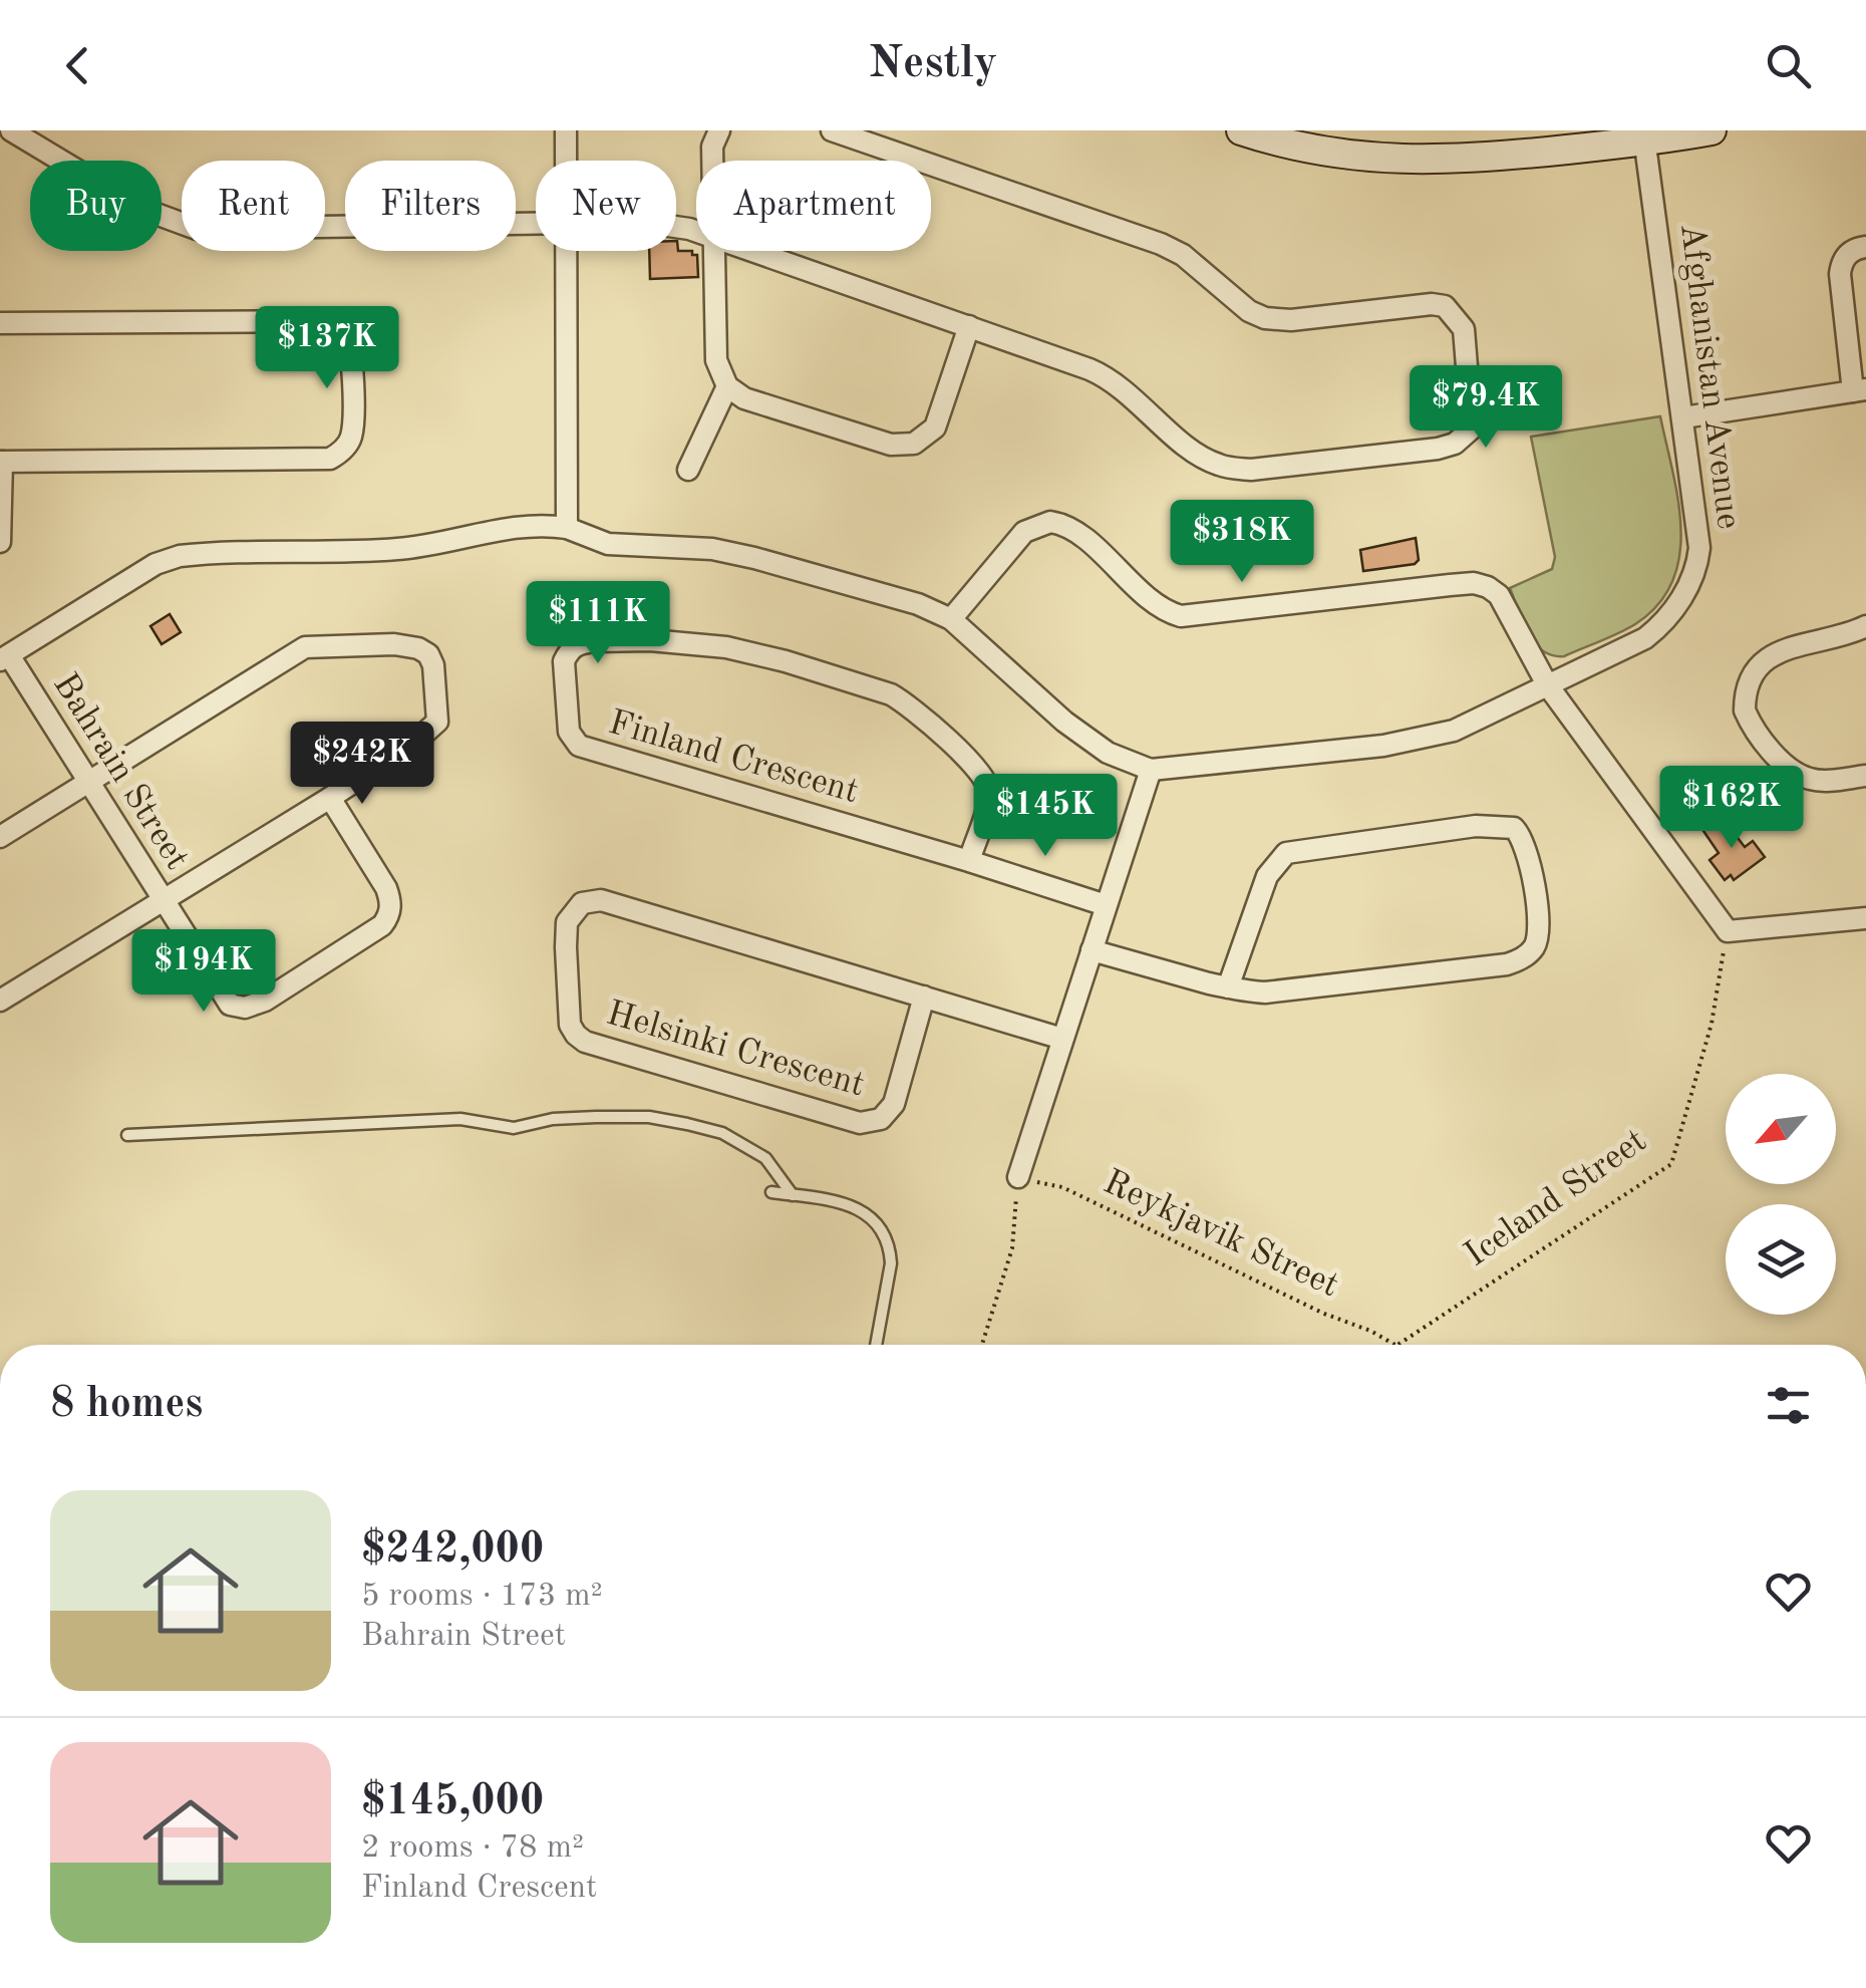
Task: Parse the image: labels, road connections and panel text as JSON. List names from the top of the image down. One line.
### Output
{"streets":{"street":["Afghanistan Avenue","Finland Crescent","Bahrain Street","Helsinki Crescent"],"path":["Iceland Street","Reykjavik Street"]},"crossings":[["Afghanistan Avenue","Bahrain Street"]],"north":"bottom left","page":{"header":"Nestly","chip":["Buy","Rent","Filters","New","Apartment"],"price":["$137K","$79.4K","$318K","$111K","$242K","$162K","$145K","$194K"],"heading":"8 homes","list":[{"name":"$242,000","note":"5 rooms · 173 m² · Bahrain Street"},{"name":"$145,000","note":"2 rooms · 78 m² · Finland Crescent"}]}}
